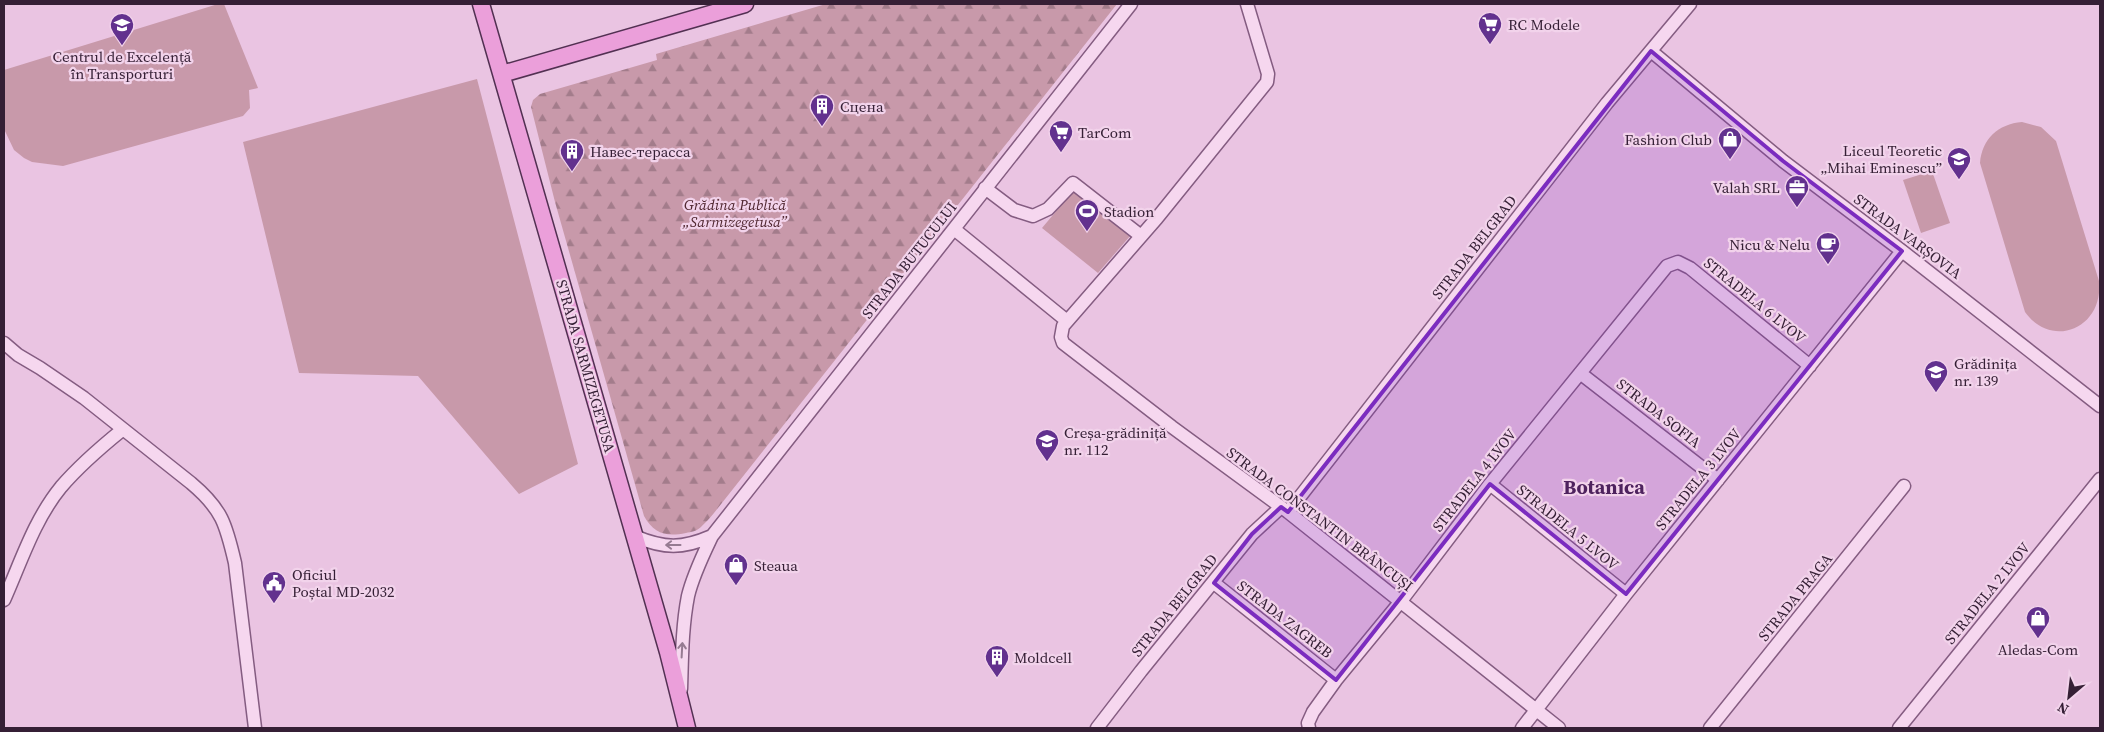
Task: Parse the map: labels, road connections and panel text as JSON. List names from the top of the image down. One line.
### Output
{"streets":{"main road":["STRADA SARMIZEGETUSA"],"street":["STRADA VARȘOVIA","STRADA BELGRAD","STRADA BUTUCULUI","STRADELA 6 LVOV","STRADA SOFIA","STRADELA 3 LVOV","STRADELA 4 LVOV","STRADA CONSTANTIN BRÂNCUȘI","STRADELA 5 LVOV","STRADELA 2 LVOV","STRADA PRAGA","STRADA ZAGREB"]},"crossings":[["STRADA VARȘOVIA","STRADA BELGRAD"],["STRADA VARȘOVIA","STRADELA 3 LVOV"],["STRADA BELGRAD","STRADA CONSTANTIN BRÂNCUȘI"],["STRADA BELGRAD","STRADA ZAGREB"],["STRADA BUTUCULUI","STRADA SARMIZEGETUSA"],["STRADELA 6 LVOV","STRADELA 3 LVOV"],["STRADELA 6 LVOV","STRADELA 4 LVOV"],["STRADA SOFIA","STRADELA 3 LVOV"],["STRADA SOFIA","STRADELA 4 LVOV"],["STRADELA 3 LVOV","STRADA CONSTANTIN BRÂNCUȘI"],["STRADELA 3 LVOV","STRADELA 5 LVOV"],["STRADELA 4 LVOV","STRADA CONSTANTIN BRÂNCUȘI"],["STRADELA 4 LVOV","STRADELA 5 LVOV"],["STRADELA 4 LVOV","STRADA ZAGREB"]],"districts":["Botanica"],"parks":["Grădina Publică „Sarmizegetusa”"],"places":{"supermarket":["RC Modele","TarCom"],"school or university":["Centrul de Excelență în Transporturi","Liceul Teoretic „Mihai Eminescu”","Grădinița nr. 139","Creșa-grădiniță nr. 112"],"building":["Сцена","Навес-терасса","Moldcell"],"shop":["Fashion Club","Steaua","Aledas-Com"],"office":["Valah SRL"],"sports":["Stadion"],"cafe":["Nicu & Nelu"],"public building":["Oficiul Poștal MD-2032"]},"north":"bottom left"}
